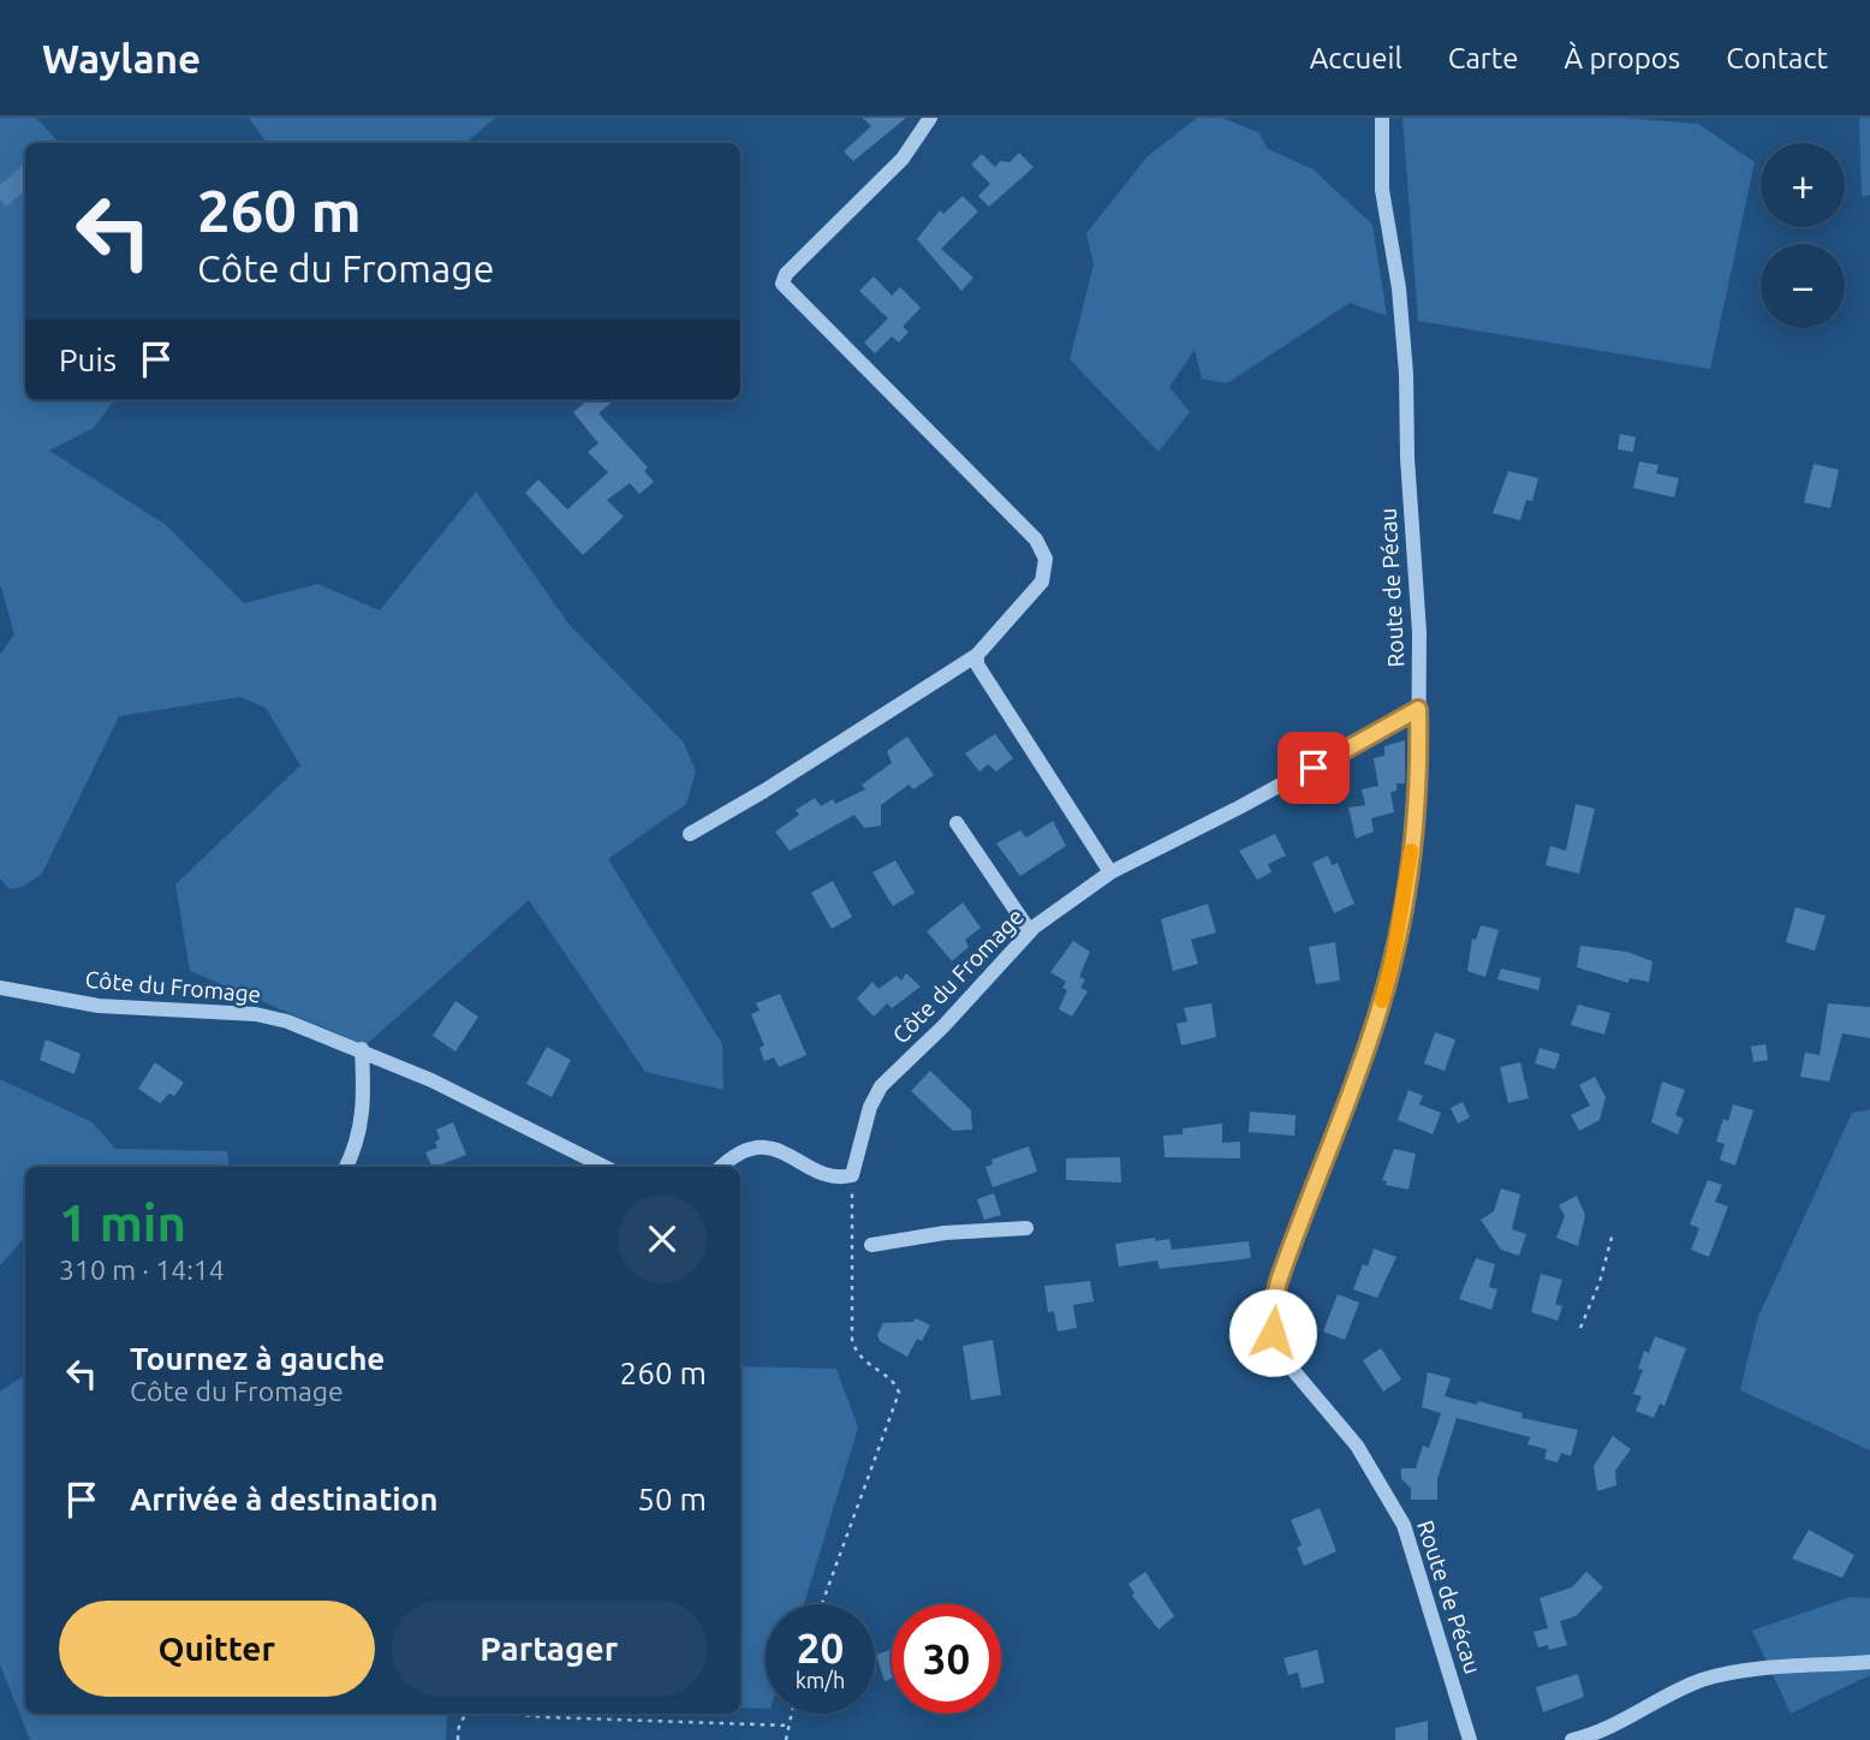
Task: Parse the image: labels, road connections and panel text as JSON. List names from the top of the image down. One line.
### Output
{"streets":{"street":["Route de Pécau","Côte du Fromage"]},"crossings":[["Route de Pécau","Côte du Fromage"]],"page":{"header":"Waylane","nav":["Accueil","Carte","À propos","Contact"],"map_buttons":["+","−"],"turn":["260 m","Côte du Fromage"],"then":"Puis","heading":["1 min","310 m · 14:14"],"list":[{"name":"Tournez à gauche","note":"Côte du Fromage","value":"260 m"},{"name":"Arrivée à destination","value":"50 m"}],"buttons":["Quitter","Partager"],"speed":"20 km/h","limit":"30"}}
